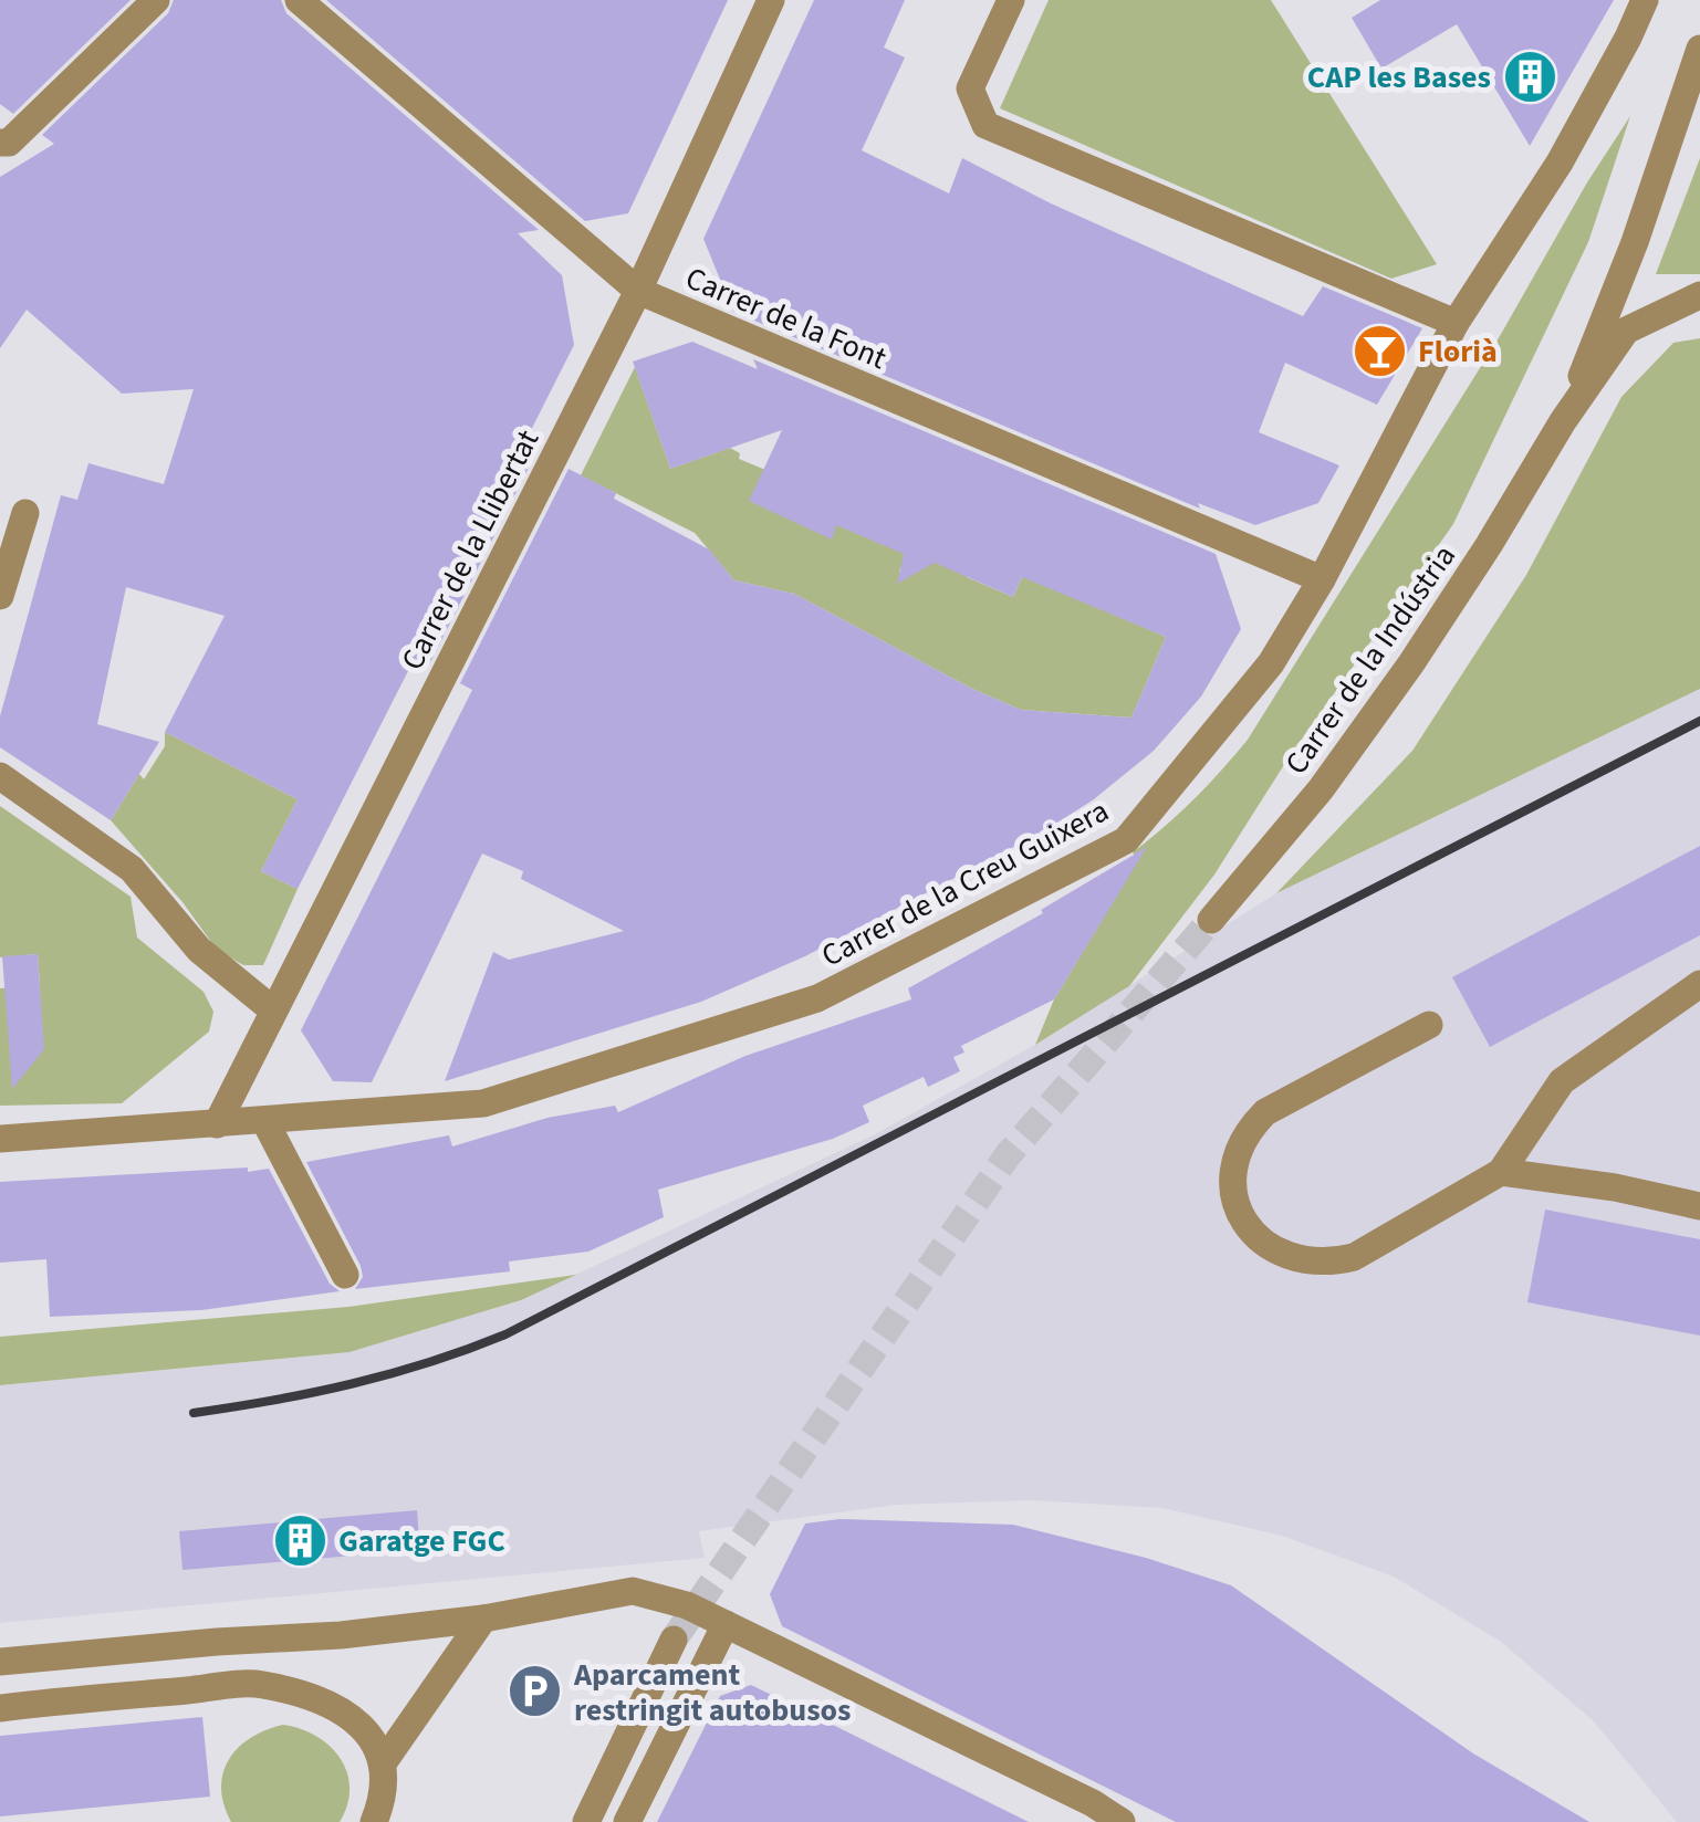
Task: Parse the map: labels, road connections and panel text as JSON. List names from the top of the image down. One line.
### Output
{"streets":{"street":["Carrer de la Font","Carrer de la Llibertat","Carrer de la Indústria","Carrer de la Creu Guixera"]},"crossings":[["Carrer de la Font","Carrer de la Llibertat"],["Carrer de la Font","Carrer de la Creu Guixera"],["Carrer de la Llibertat","Carrer de la Creu Guixera"]],"places":{"building":["CAP les Bases","Garatge FGC"],"bar":["Florià"],"parking":["Aparcament restringit autobusos"]}}
